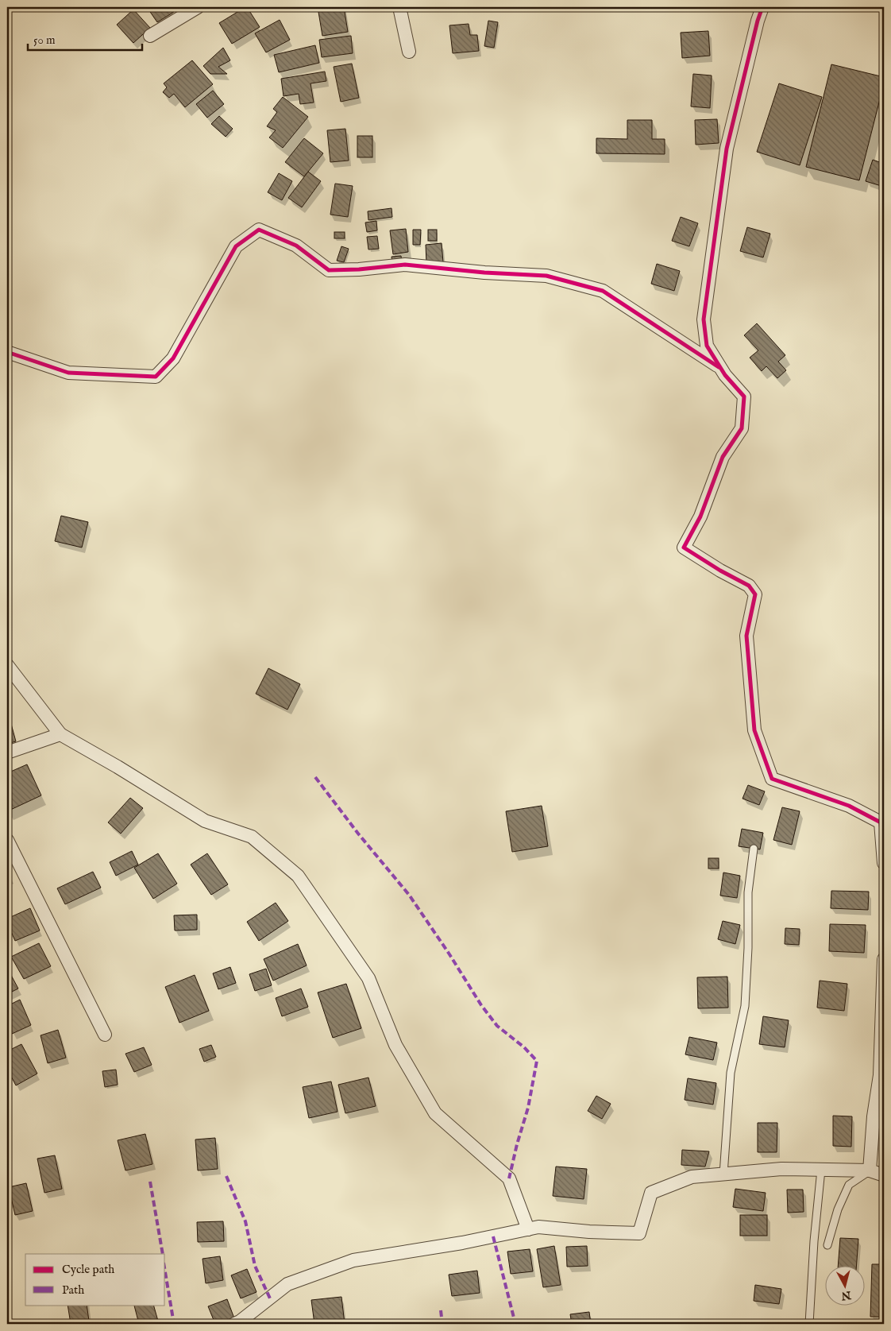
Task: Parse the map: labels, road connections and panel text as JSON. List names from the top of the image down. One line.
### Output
{"legend":["Cycle path","Path"],"scale_bar":"50 m","north":"bottom"}
